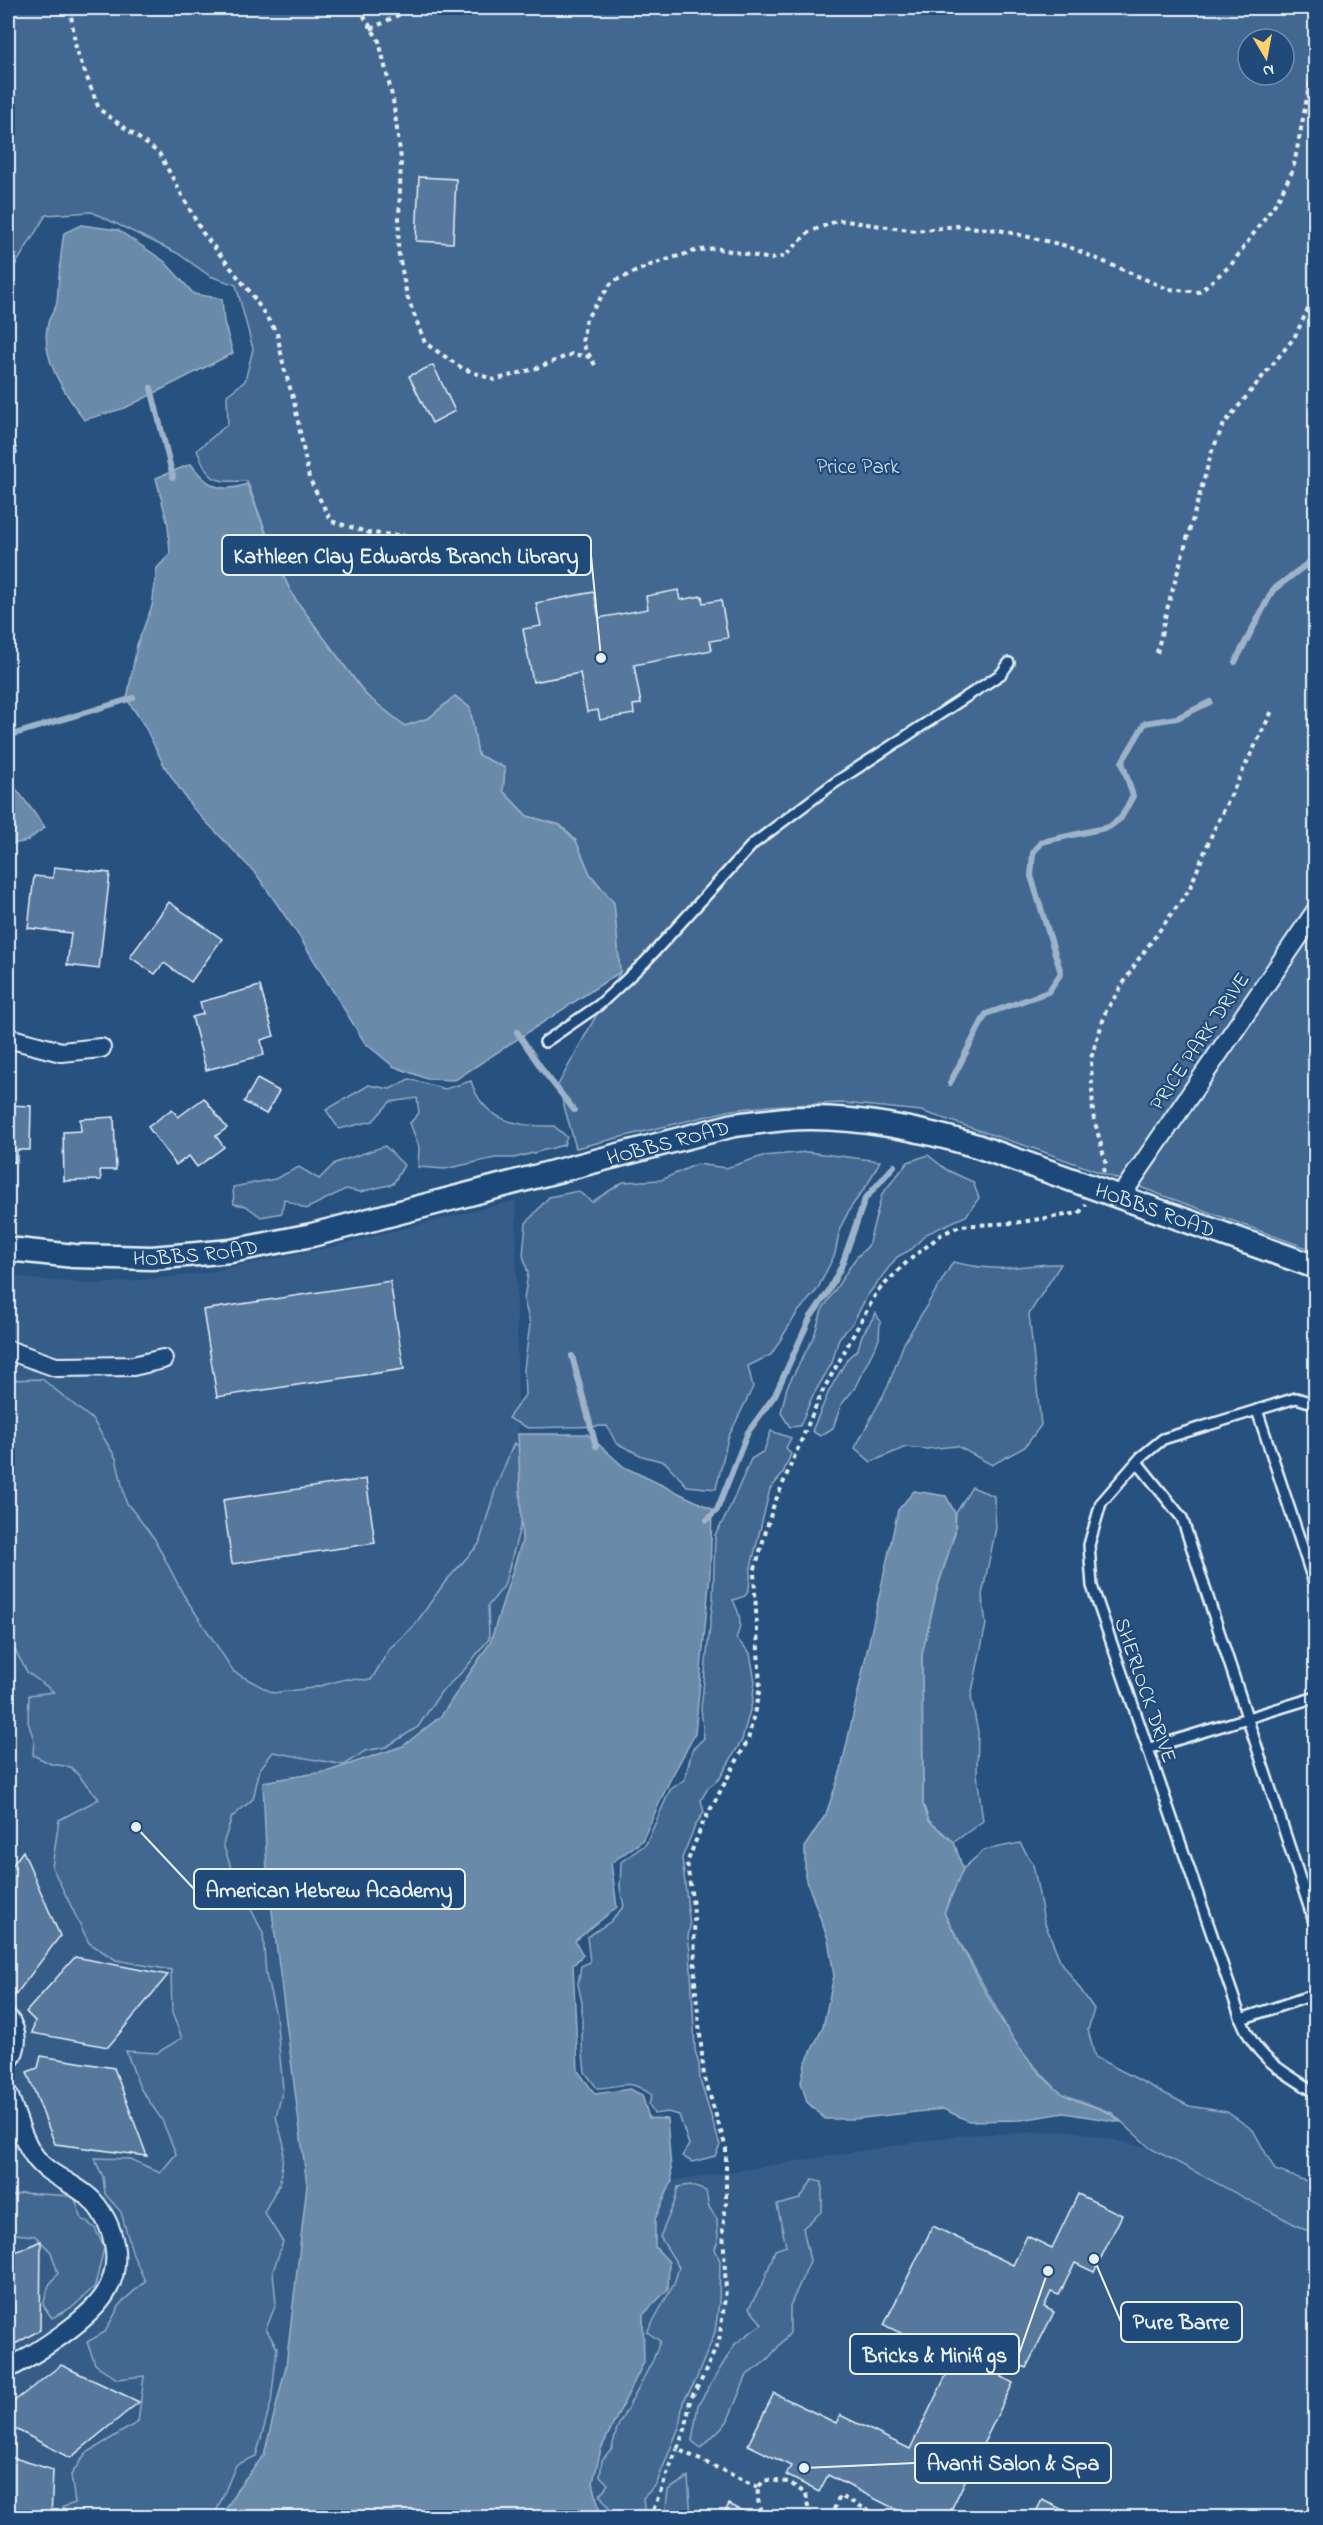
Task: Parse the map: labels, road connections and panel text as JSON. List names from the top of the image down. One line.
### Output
{"streets":{"street":["PRICE PARK DRIVE","HOBBS ROAD"],"lane":["SHERLOCK DRIVE"]},"crossings":[["PRICE PARK DRIVE","HOBBS ROAD"]],"parks":["Price Park"],"places":["Kathleen Clay Edwards Branch Library","American Hebrew Academy","Pure Barre","Bricks & Minifigs","Avanti Salon & Spa"],"north":"bottom"}
